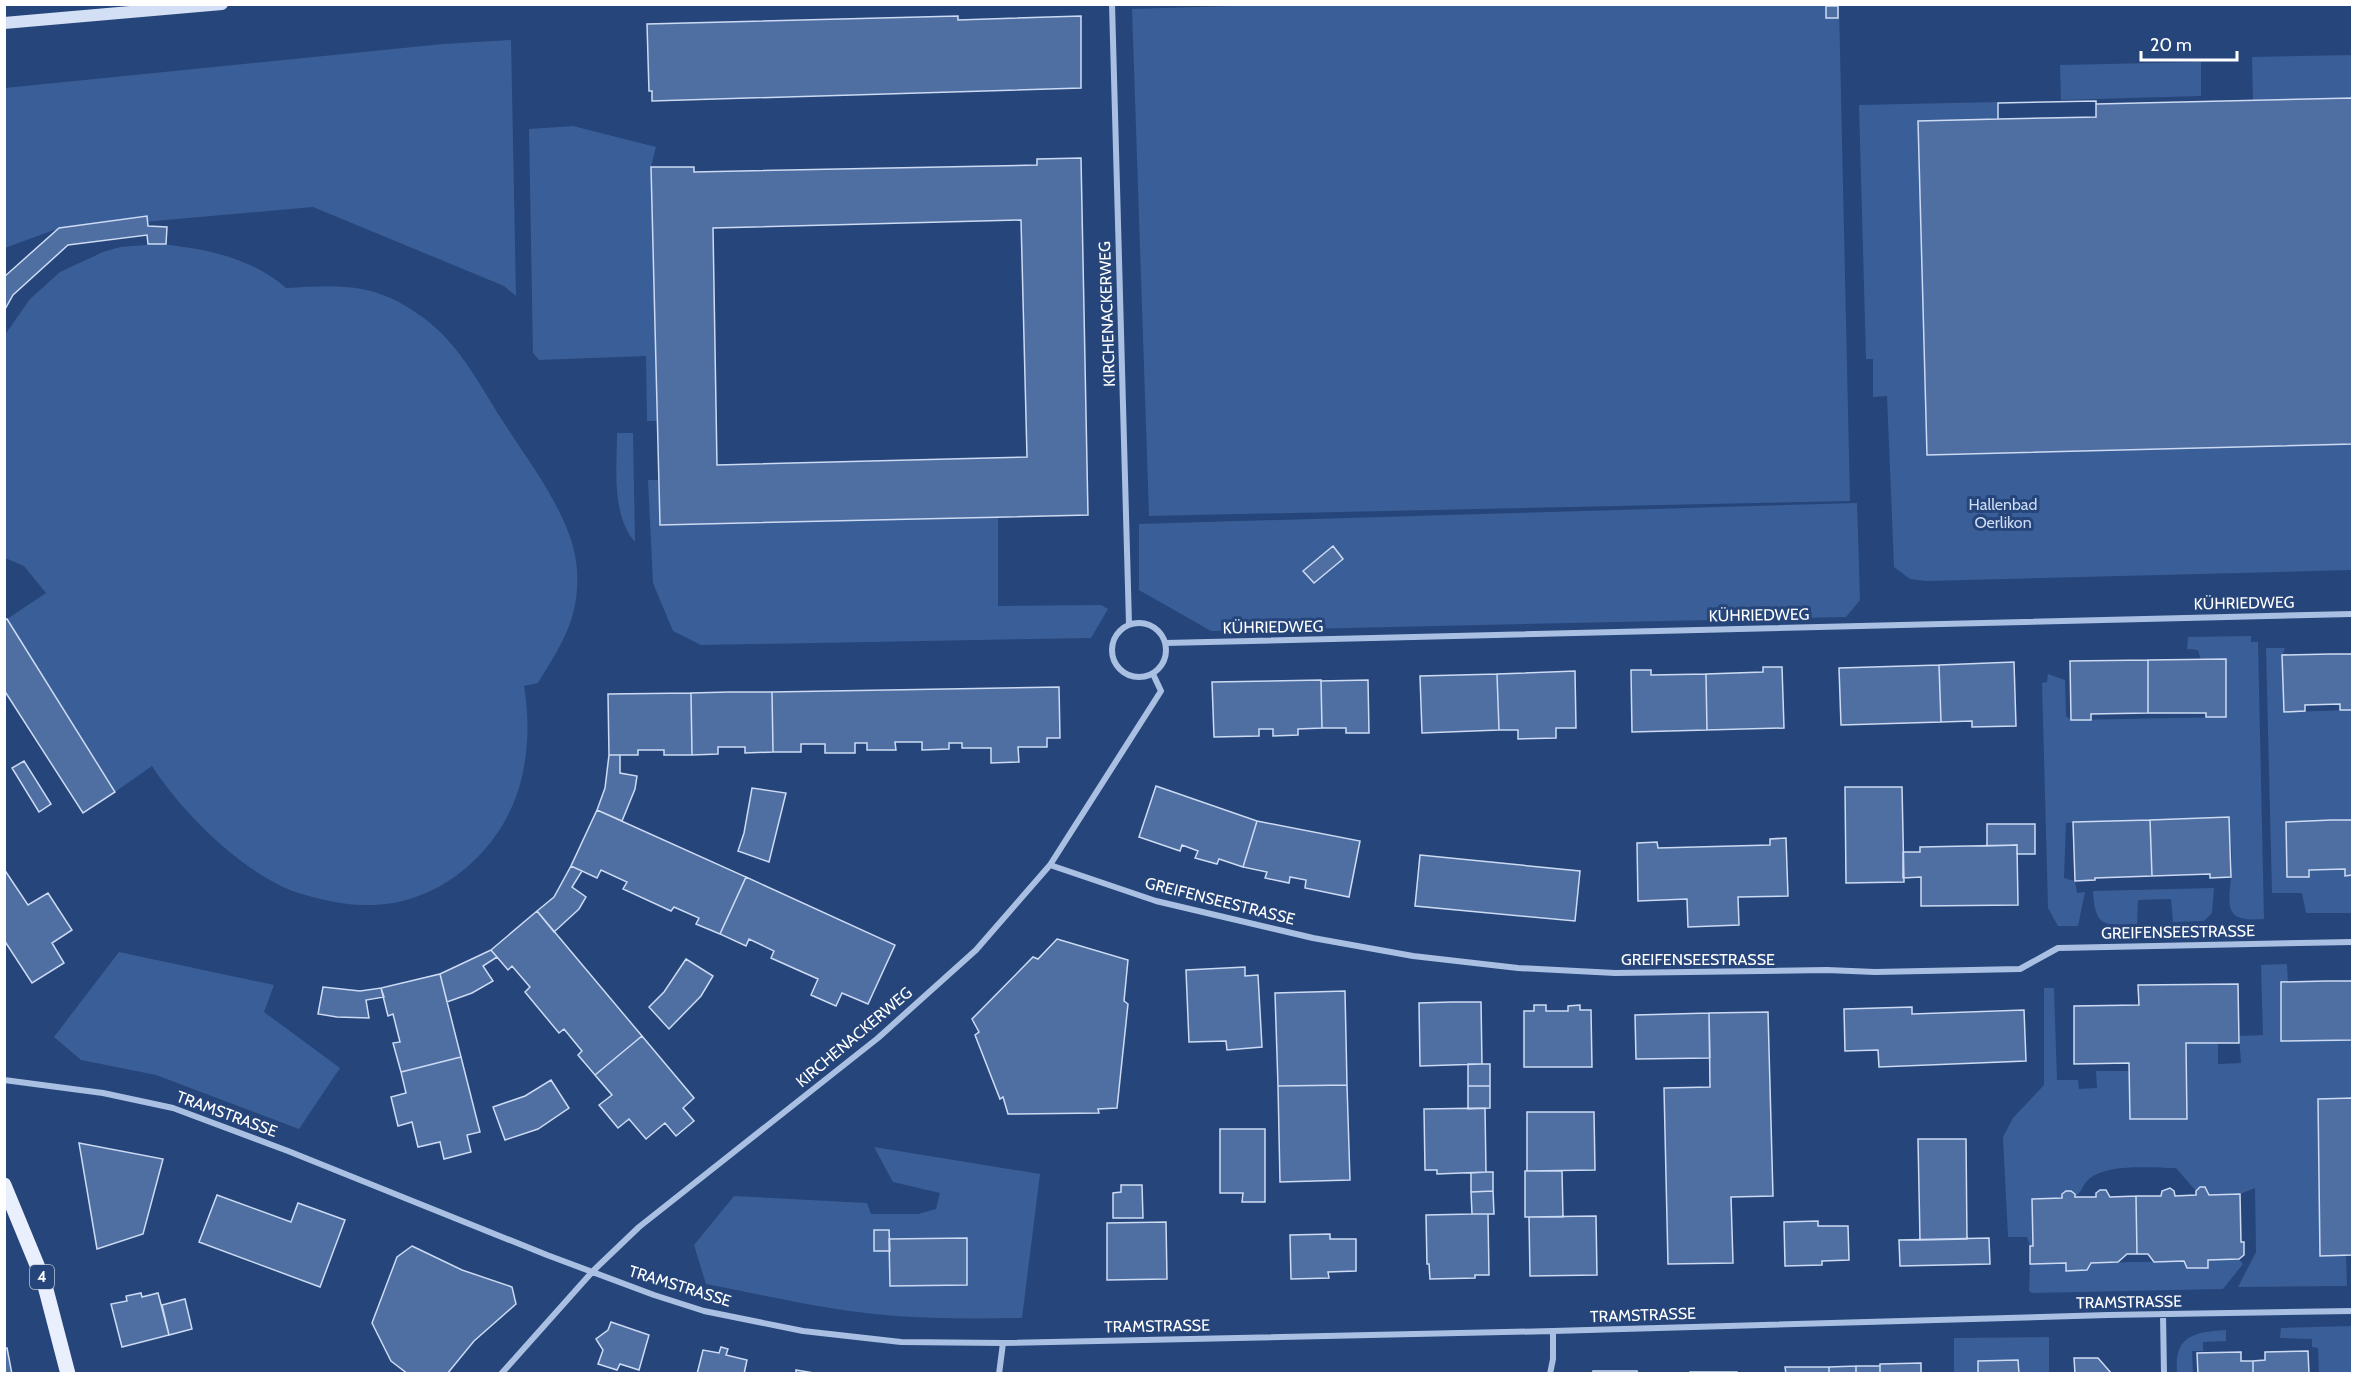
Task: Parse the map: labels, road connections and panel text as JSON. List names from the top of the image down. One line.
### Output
{"streets":{"main road":["4"],"street":["KIRCHENACKERWEG","KÜHRIEDWEG","GREIFENSEESTRASSE","TRAMSTRASSE"]},"crossings":[["KIRCHENACKERWEG","KÜHRIEDWEG"],["KIRCHENACKERWEG","GREIFENSEESTRASSE"],["KIRCHENACKERWEG","TRAMSTRASSE"]],"parks":["Hallenbad Oerlikon"],"scale_bar":"20 m"}
